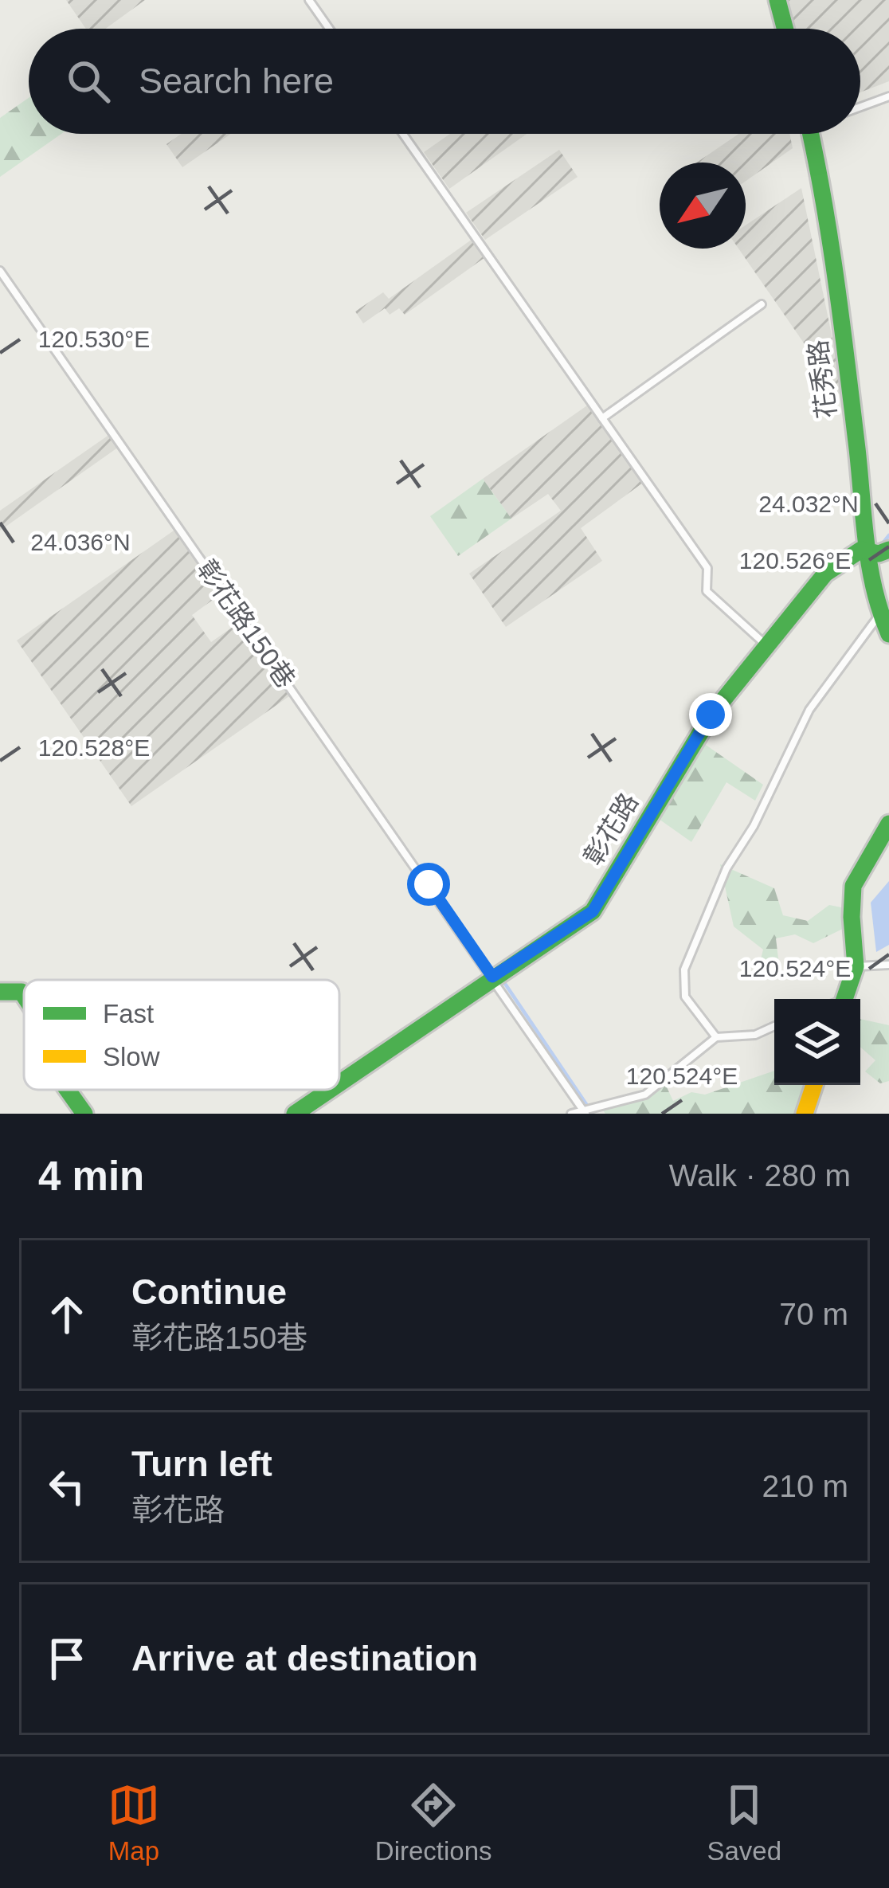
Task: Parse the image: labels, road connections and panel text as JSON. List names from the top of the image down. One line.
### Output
{"streets":{"street":["花秀路","彰花路"],"lane":["彰花路150巷"]},"crossings":[["花秀路","彰花路"],["彰花路150巷","彰花路"]],"legend":["Fast","Slow"],"north":"bottom left","page":{"search":"Search here","heading":["4 min","Walk · 280 m"],"list":[["Continue","彰花路150巷","70 m"],["Turn left","彰花路","210 m"],"Arrive at destination"],"nav":["Map","Directions","Saved"]},"coordinates":["120.530°E","24.032°N","24.036°N","120.526°E","120.528°E","120.524°E"]}
